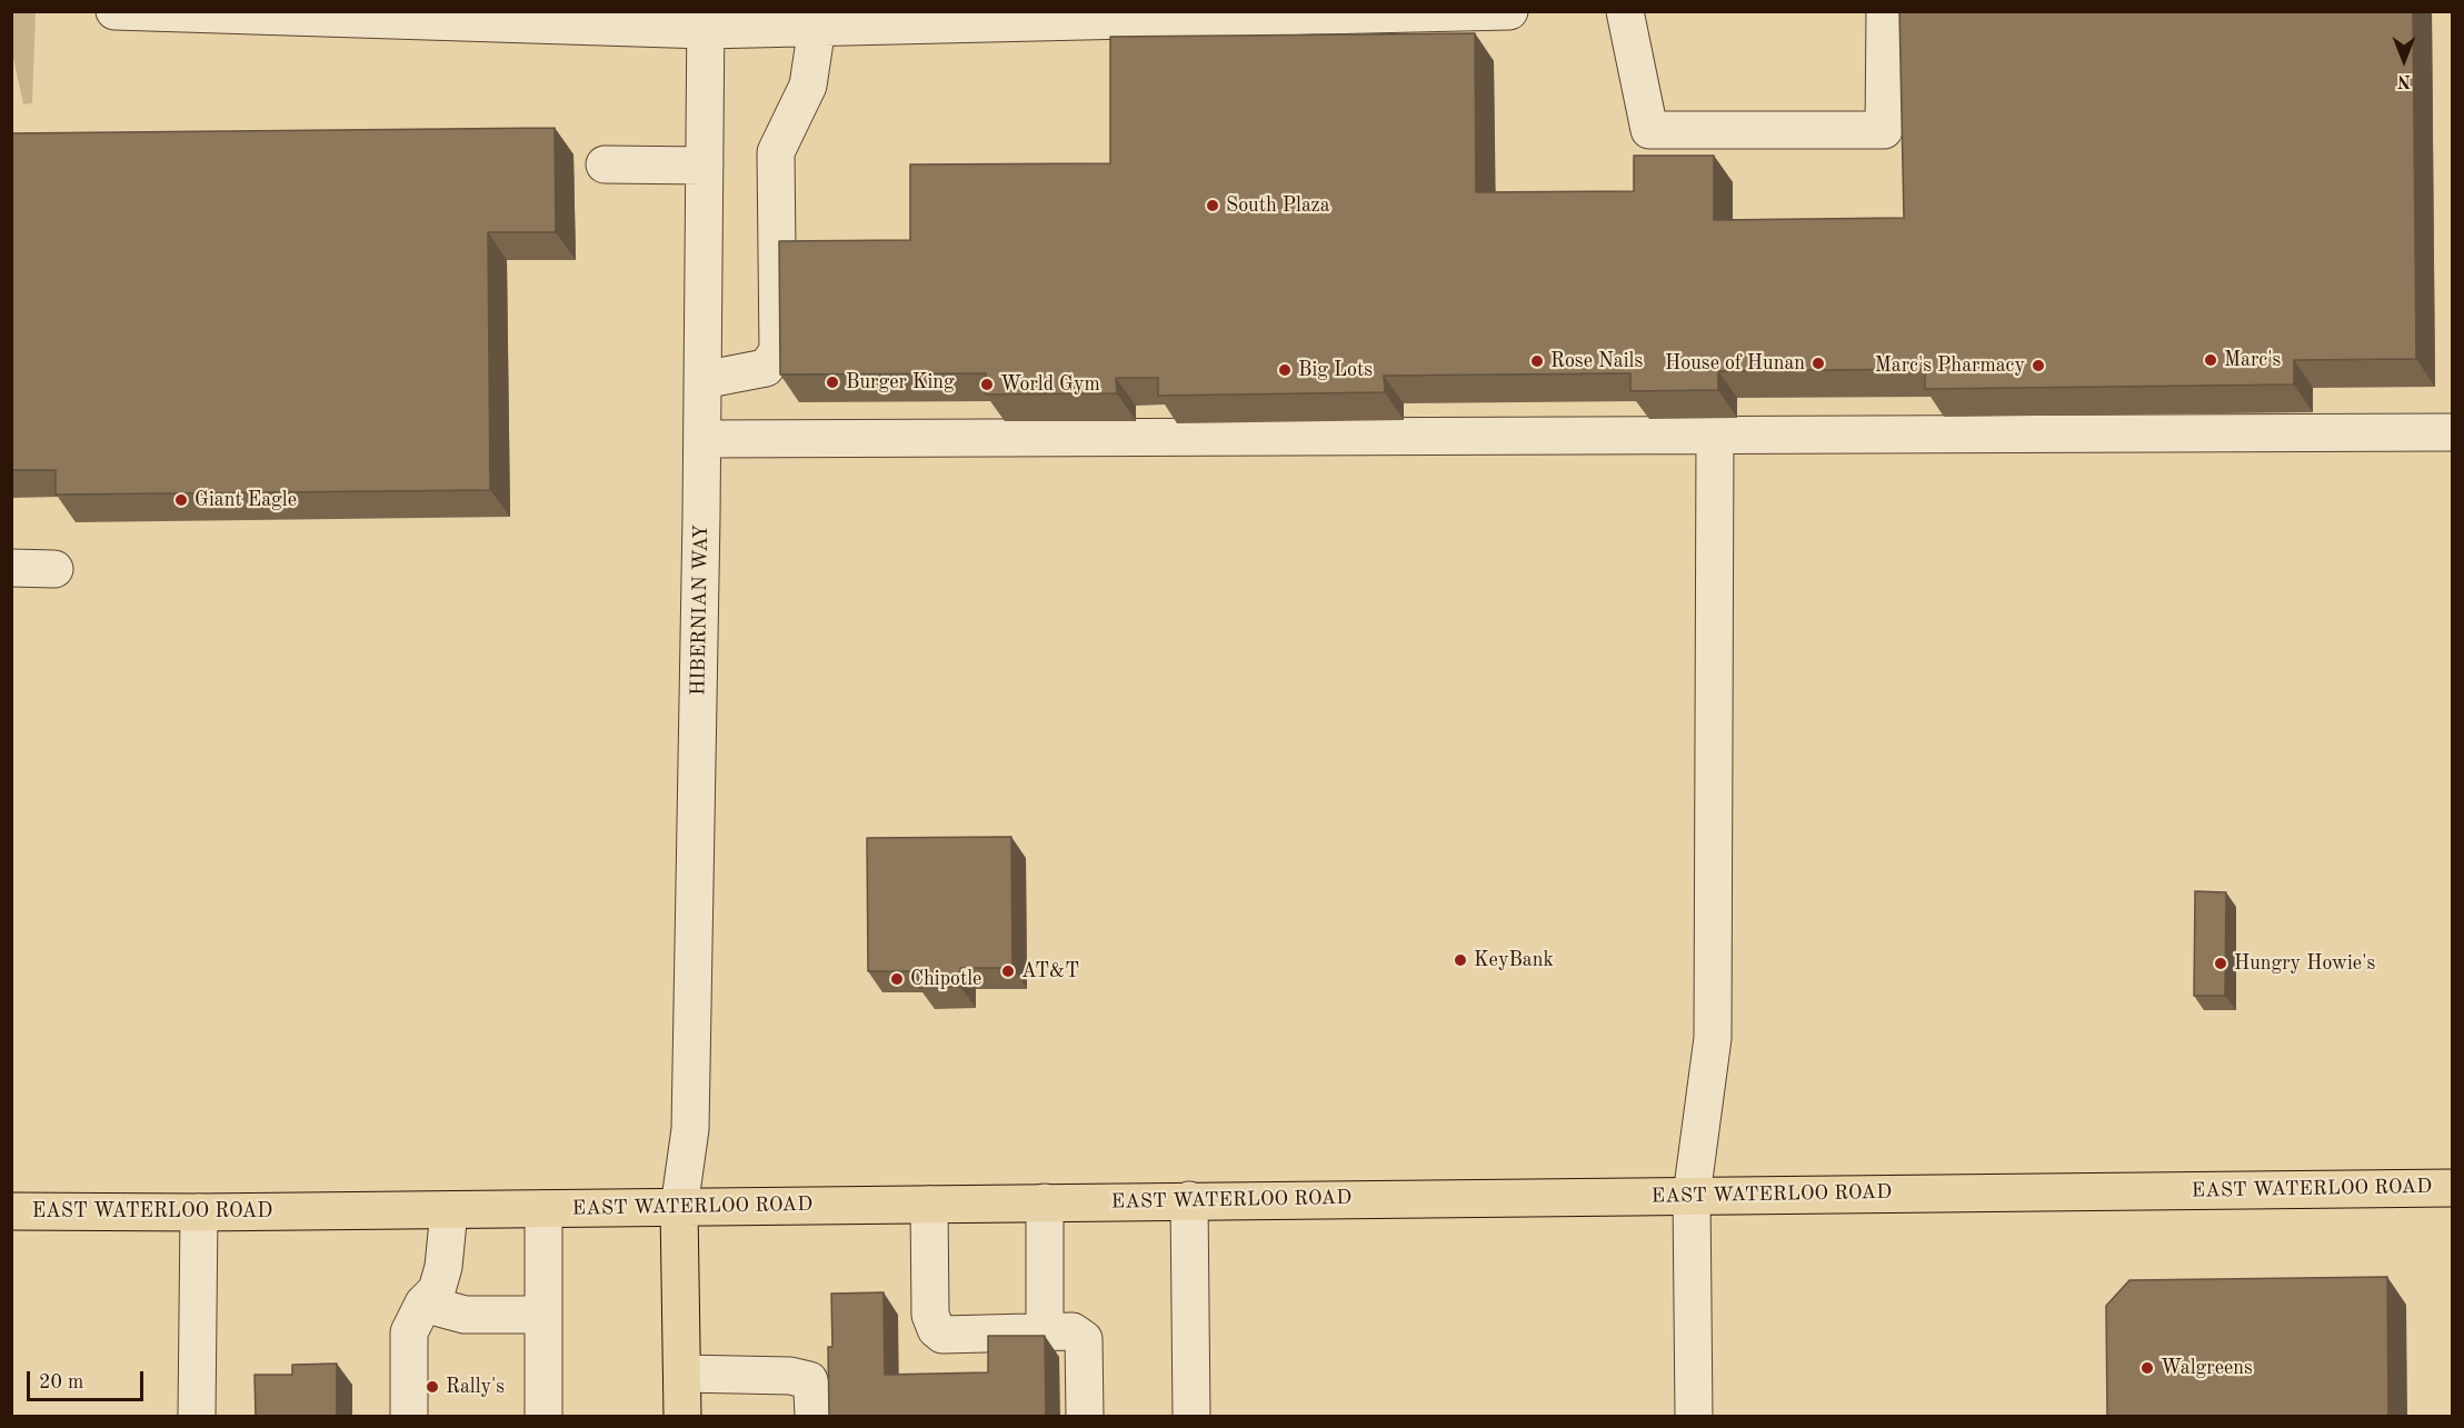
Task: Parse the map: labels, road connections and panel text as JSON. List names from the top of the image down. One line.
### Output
{"streets":{"main road":["EAST WATERLOO ROAD"],"street":["HIBERNIAN WAY"]},"crossings":[["HIBERNIAN WAY","EAST WATERLOO ROAD"]],"places":["South Plaza","Marc's","Rose Nails","House of Hunan","Marc's Pharmacy","Big Lots","Burger King","World Gym","Giant Eagle","KeyBank","Hungry Howie's","AT&T","Chipotle","Walgreens","Rally's"],"scale_bar":"20 m","north":"bottom"}
